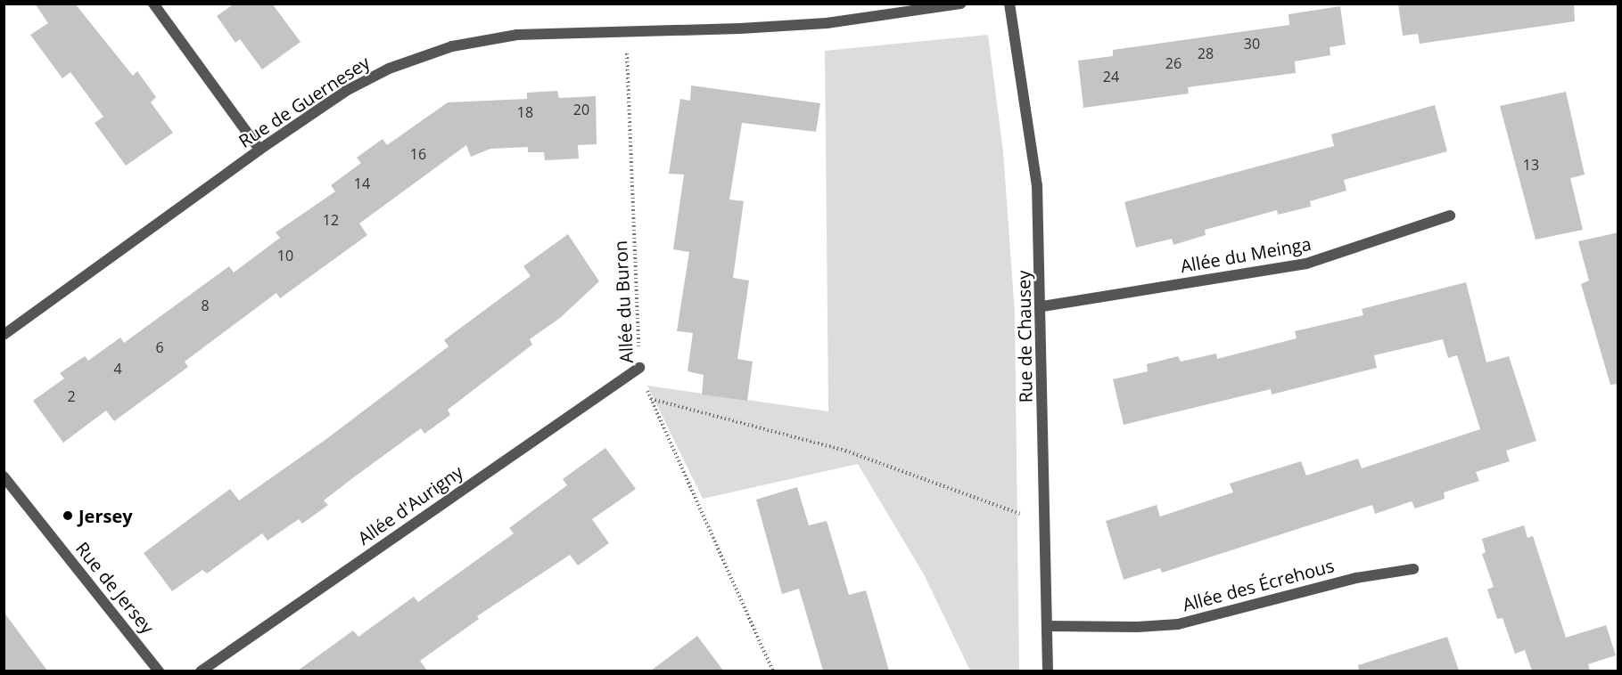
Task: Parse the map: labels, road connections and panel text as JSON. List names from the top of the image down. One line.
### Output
{"streets":{"street":["Rue de Guernesey","Allée du Meinga","Rue de Chausey","Allée d'Aurigny","Allée des Écrehous","Rue de Jersey"],"path":["Allée du Buron"]},"crossings":[["Rue de Guernesey","Allée du Buron"],["Allée du Meinga","Rue de Chausey"],["Allée du Buron","Allée d'Aurigny"],["Rue de Chausey","Allée des Écrehous"]],"places":["Jersey"],"house_numbers":["30","28","26","24","20","18","16","13","14","12","10","8","6","4","2"]}
